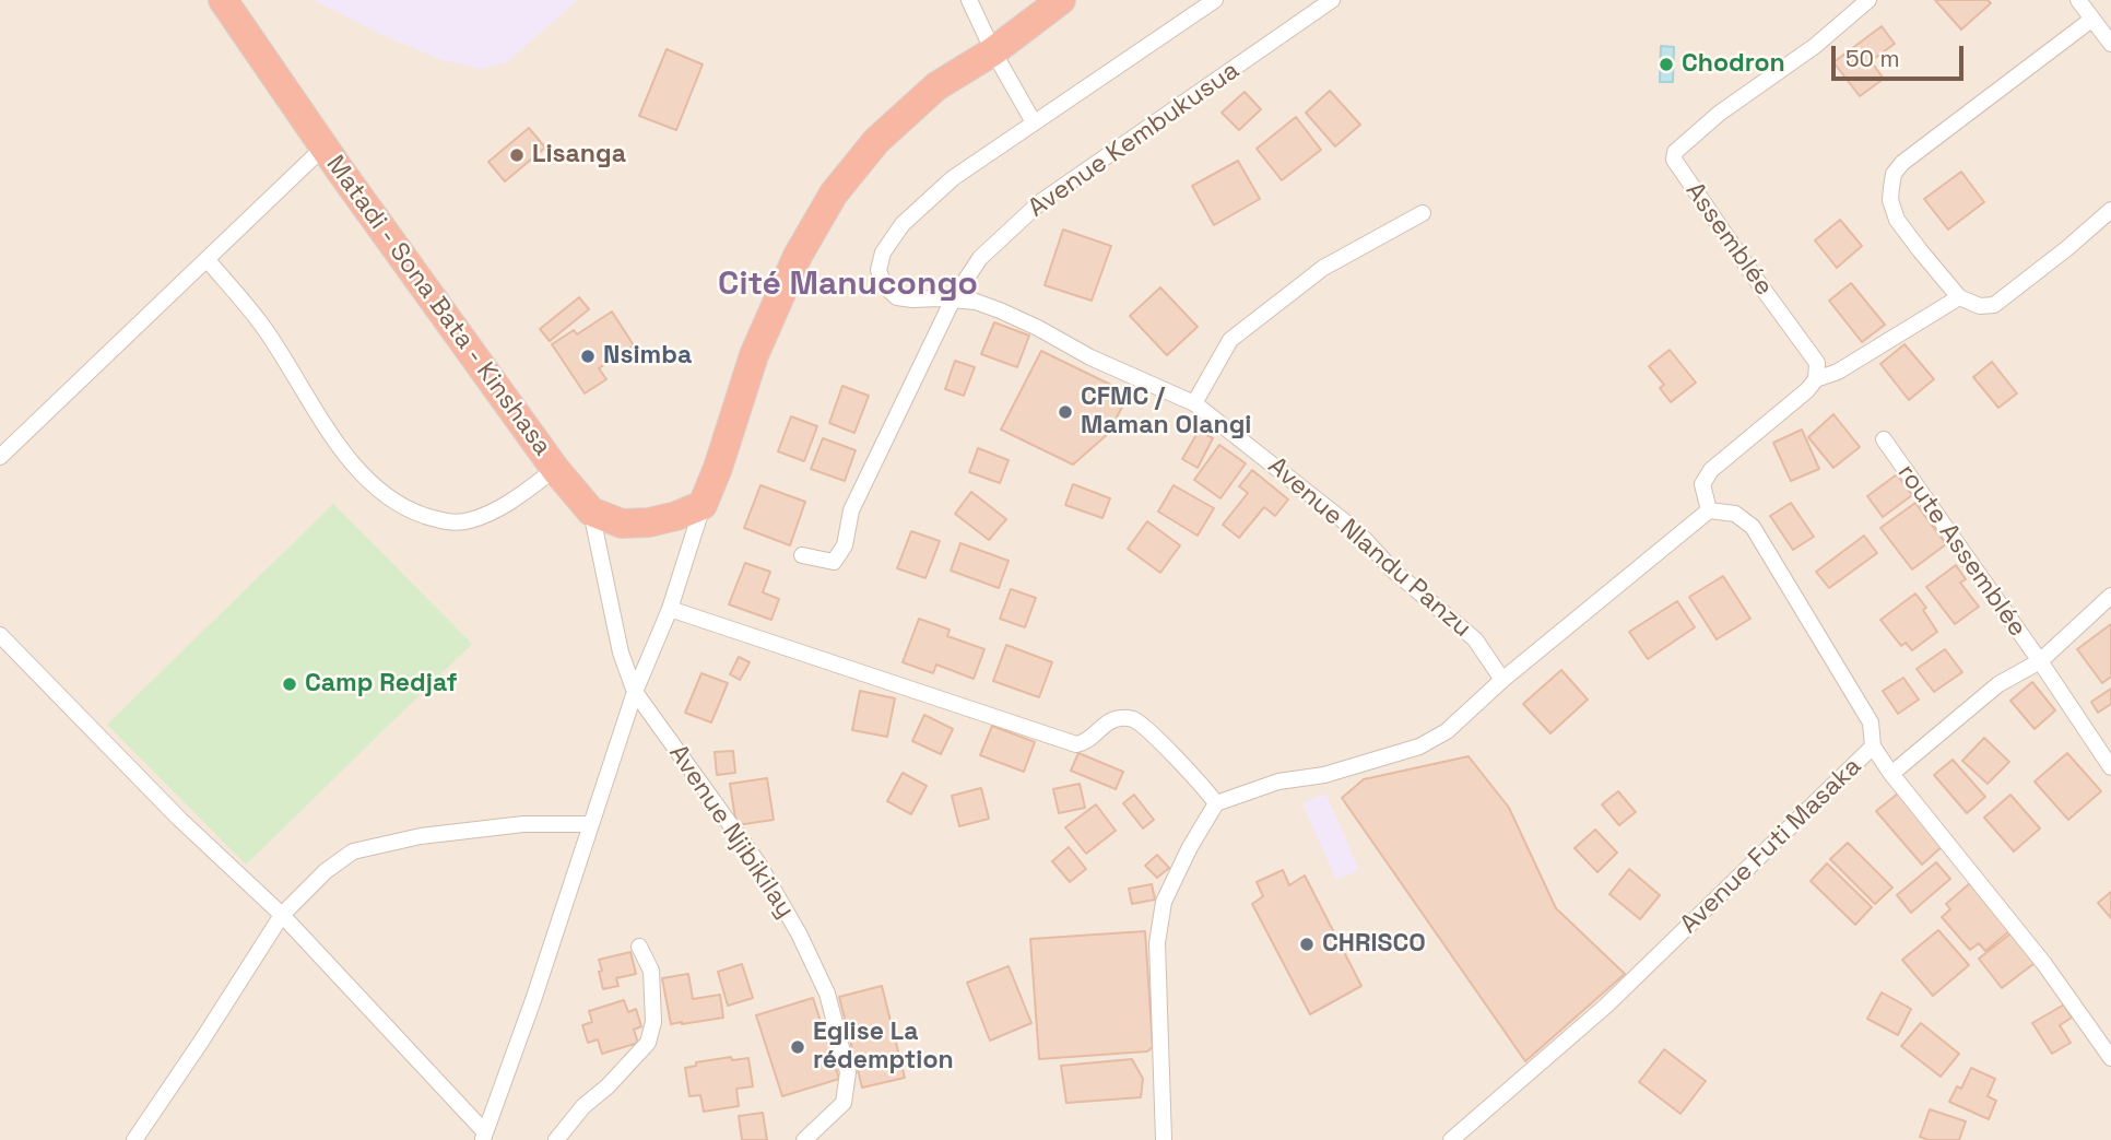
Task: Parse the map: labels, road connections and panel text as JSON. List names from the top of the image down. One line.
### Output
{"streets":{"highway":["Matadi - Sona Bata - Kinshasa"],"street":["Avenue Kembukusua","Assemblée","Avenue Nlandu Panzu","route Assemblée","Avenue Njibikilay","Avenue Futi Masaka"]},"crossings":[["Avenue Kembukusua","Avenue Nlandu Panzu"],["Matadi - Sona Bata - Kinshasa","Avenue Njibikilay"]],"districts":["Cité Manucongo"],"places":["Chodron","Lisanga","Nsimba","CFMC / Maman Olangi","Camp Redjaf","CHRISCO","Eglise La rédemption"],"scale_bar":"50 m"}
